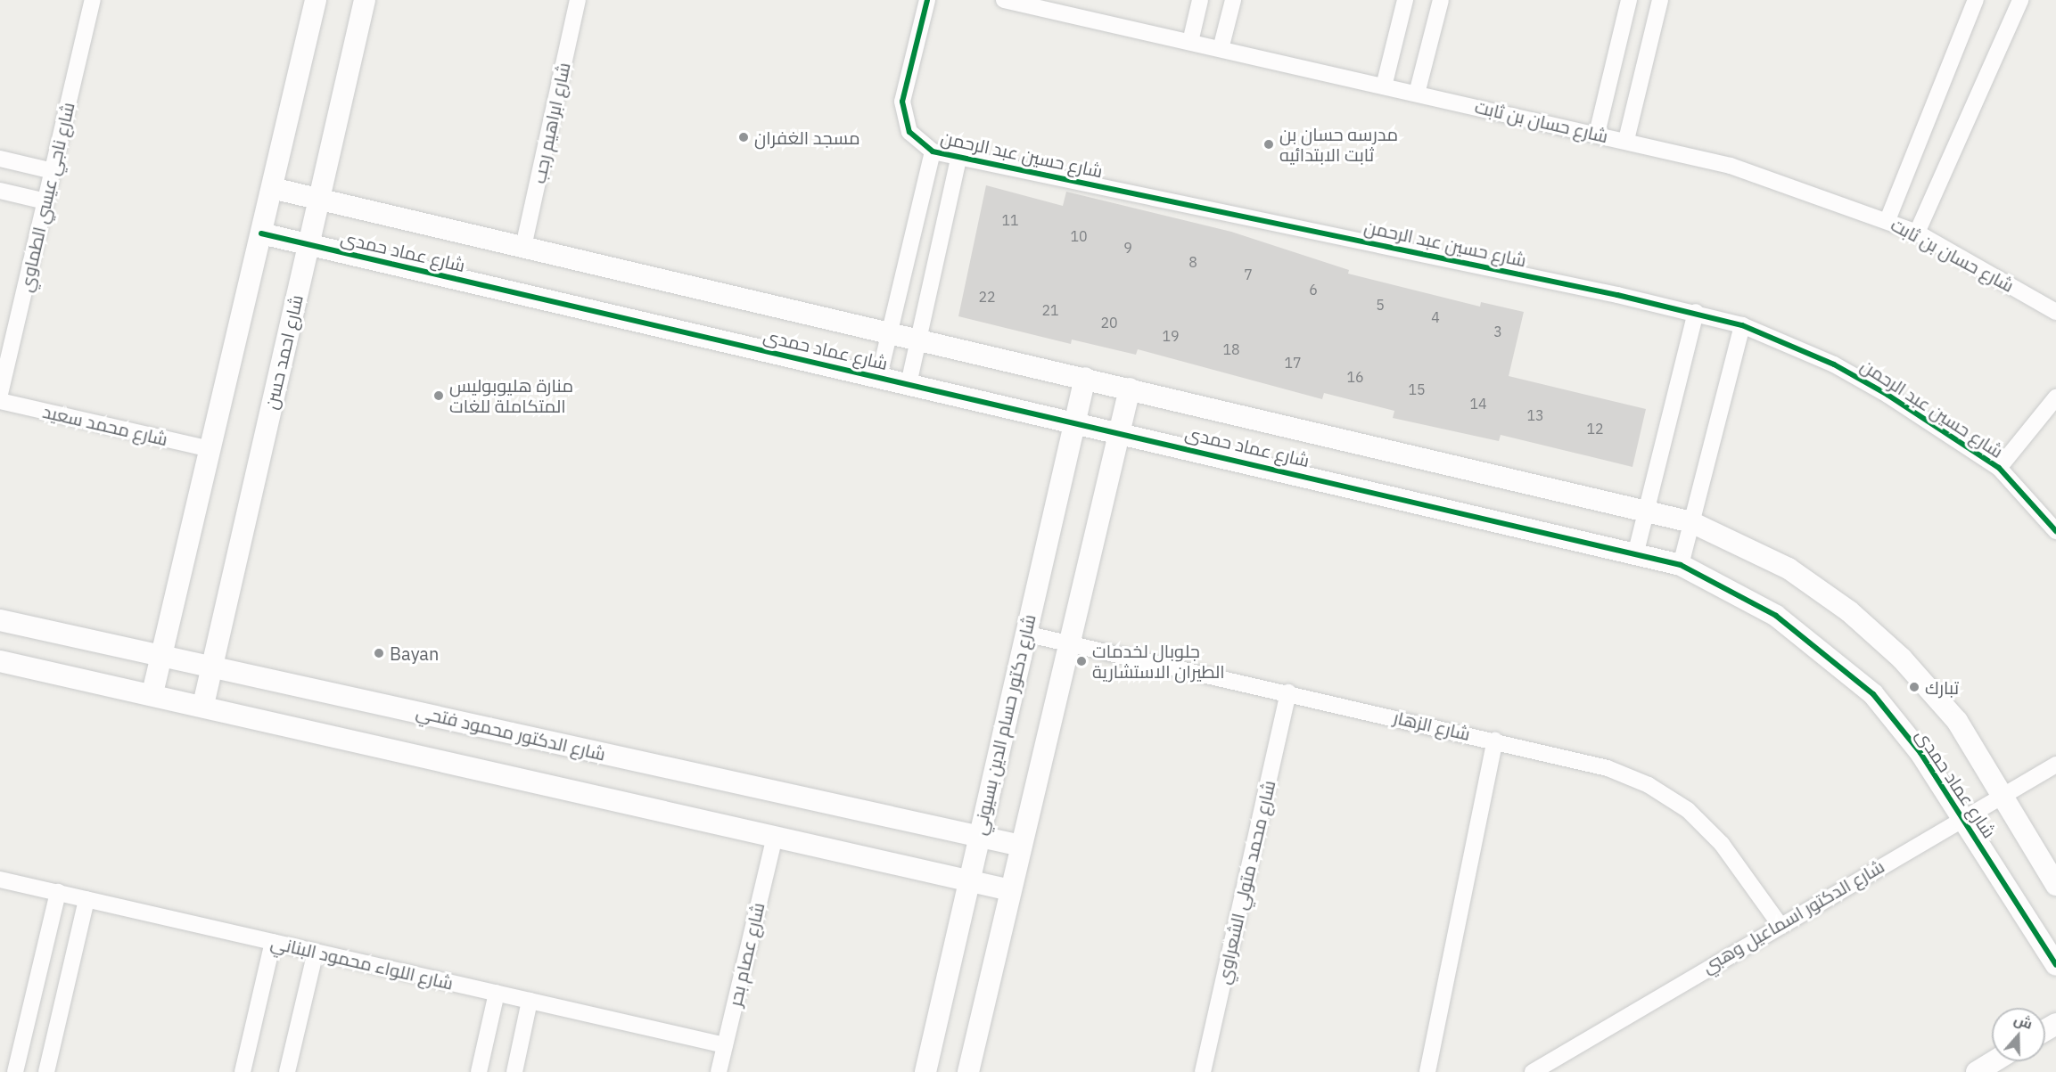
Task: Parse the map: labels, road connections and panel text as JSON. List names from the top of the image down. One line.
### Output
{"streets":{"street":["شارع حسان بن ثابت","شارع ابراهيم رجب","شارع حسين عبد الرحمن","شارع ناجي عيسي الطماوي","شارع عماد حمدى","شارع احمد حسن","شارع محمد سعيد","شارع دكتور حسام الدين بسيوني","شارع الزهار","شارع الدكتور محمود فتحي","شارع محمد متولي الشعراوي","شارع الدكتور اسماعيل وهبي","شارع عصام بحر","شارع اللواء محمود البناني"]},"crossings":[["شارع ابراهيم رجب","شارع عماد حمدى"],["شارع عماد حمدى","شارع احمد حسن"],["شارع عماد حمدى","شارع دكتور حسام الدين بسيوني"],["شارع عماد حمدى","شارع الدكتور اسماعيل وهبي"],["شارع احمد حسن","شارع الدكتور محمود فتحي"],["شارع دكتور حسام الدين بسيوني","شارع الزهار"],["شارع دكتور حسام الدين بسيوني","شارع الدكتور محمود فتحي"],["شارع الزهار","شارع محمد متولي الشعراوي"],["شارع الزهار","شارع الدكتور اسماعيل وهبي"],["شارع عصام بحر","شارع اللواء محمود البناني"]],"places":["مسجد الغفران","مدرسه حسان بن ثابت الابتدائيه","منارة هليوبوليس المتكاملة للغات","Bayan","جلوبال لخدمات الطيران الاستشارية","تبارك"],"house_numbers":["11","10","9","8","7","6","22","5","21","4","20","3","19","18","17","16","15","14","13","12"],"north":"top"}
